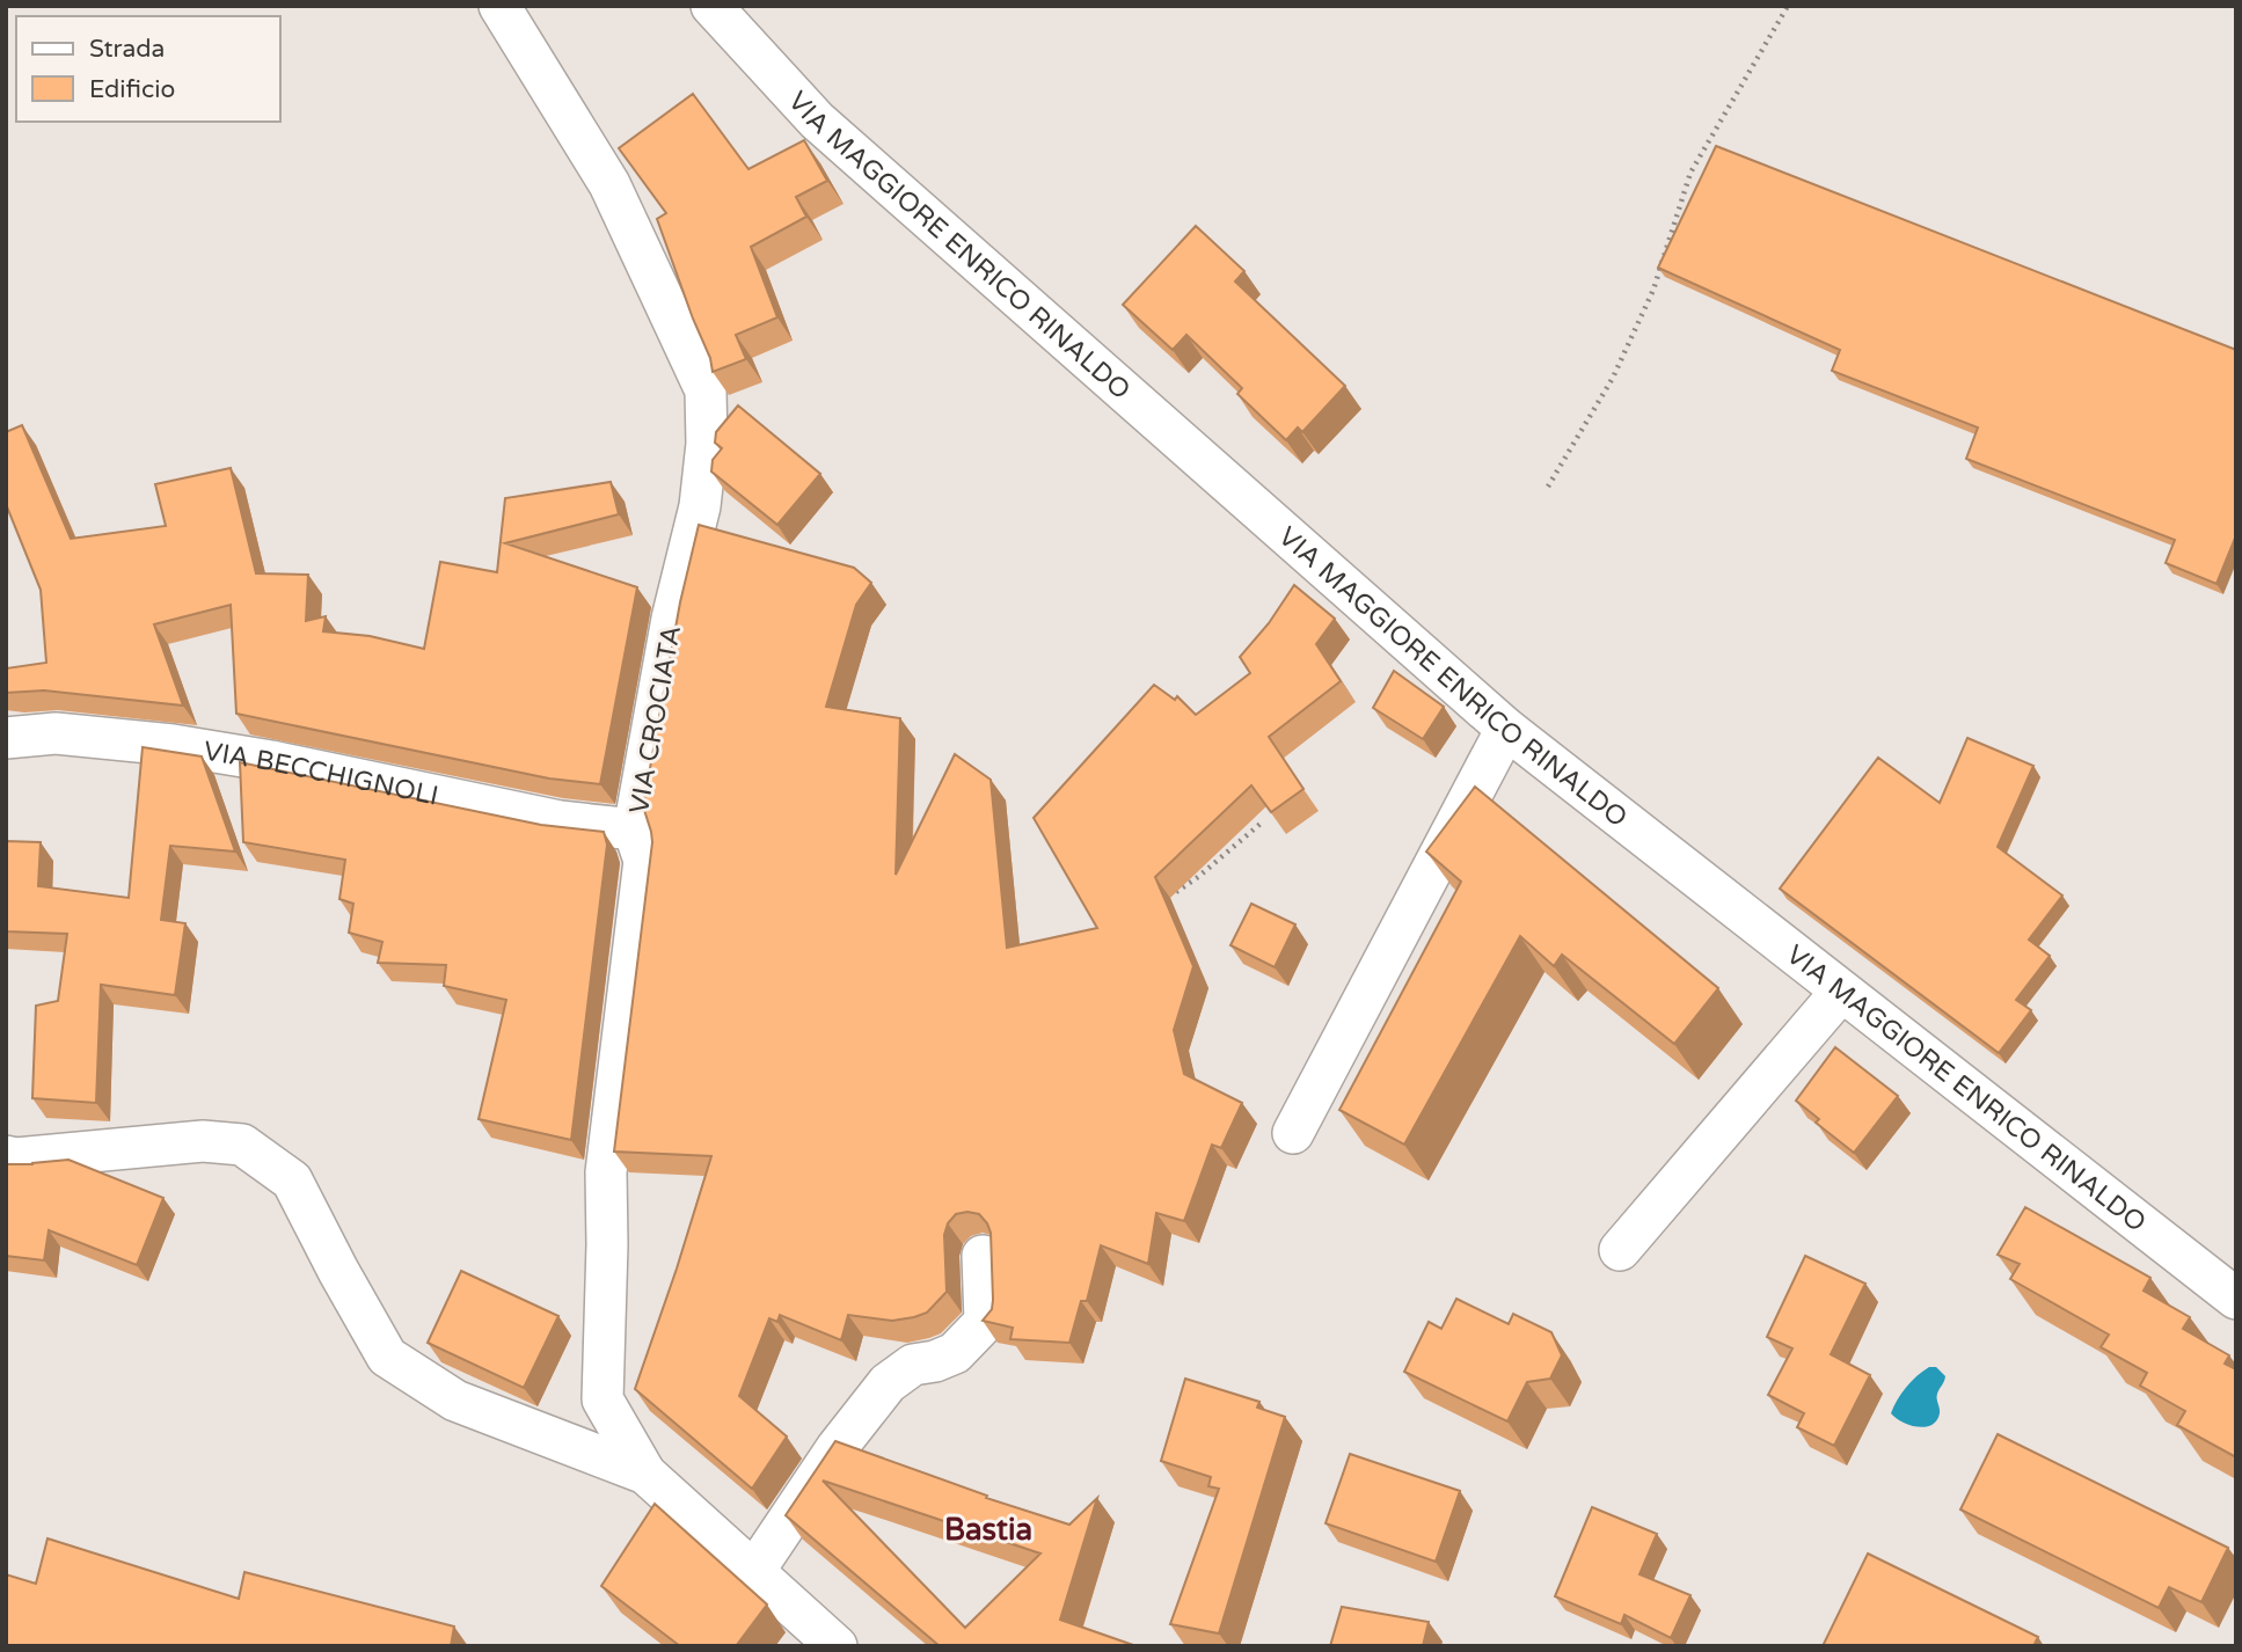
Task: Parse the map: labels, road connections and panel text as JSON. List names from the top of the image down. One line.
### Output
{"streets":{"street":["VIA MAGGIORE ENRICO RINALDO","VIA CROCIATA","VIA BECCHIGNOLI"]},"crossings":[["VIA CROCIATA","VIA BECCHIGNOLI"]],"districts":["Bastia"],"legend":["Strada","Edificio"]}
